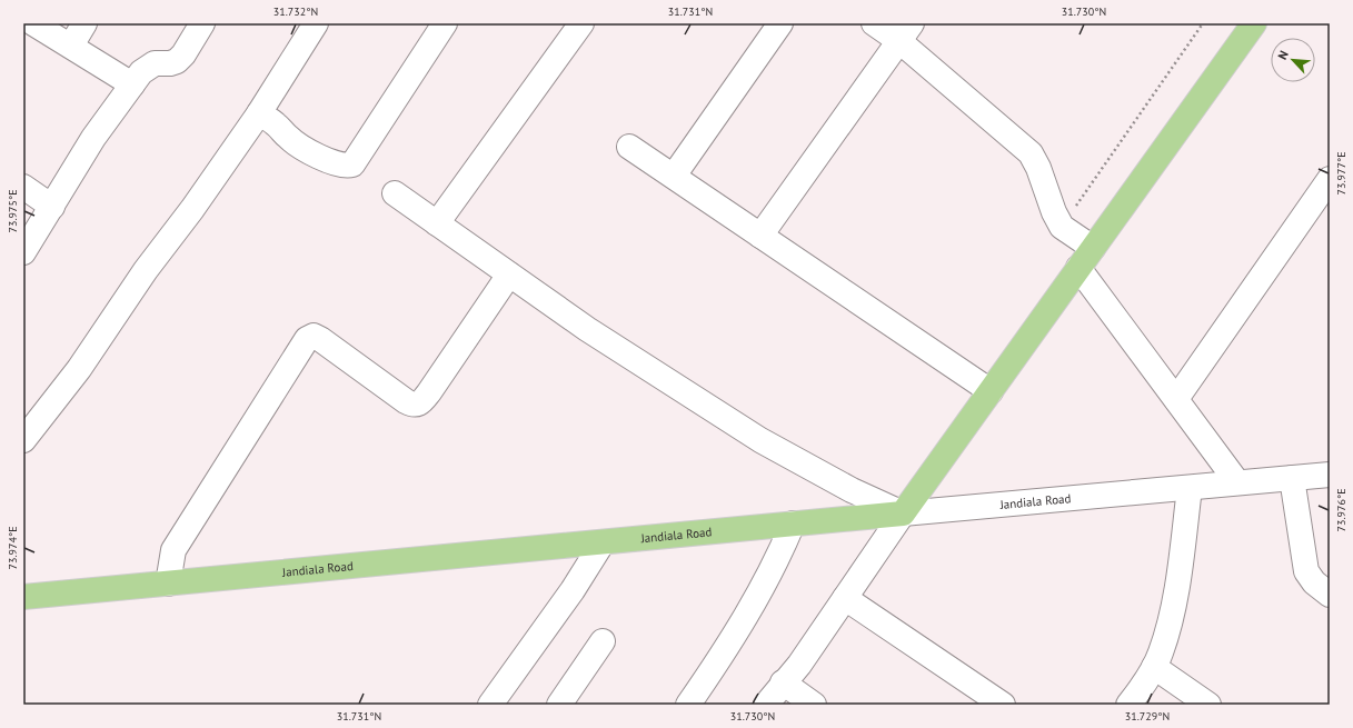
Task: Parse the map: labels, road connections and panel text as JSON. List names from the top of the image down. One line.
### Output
{"streets":{"main road":["Jandiala Road"]},"north":"top left","coordinates":["31.732°N","31.731°N","31.730°N","73.977°E","73.975°E","73.976°E","73.974°E","31.729°N"]}
